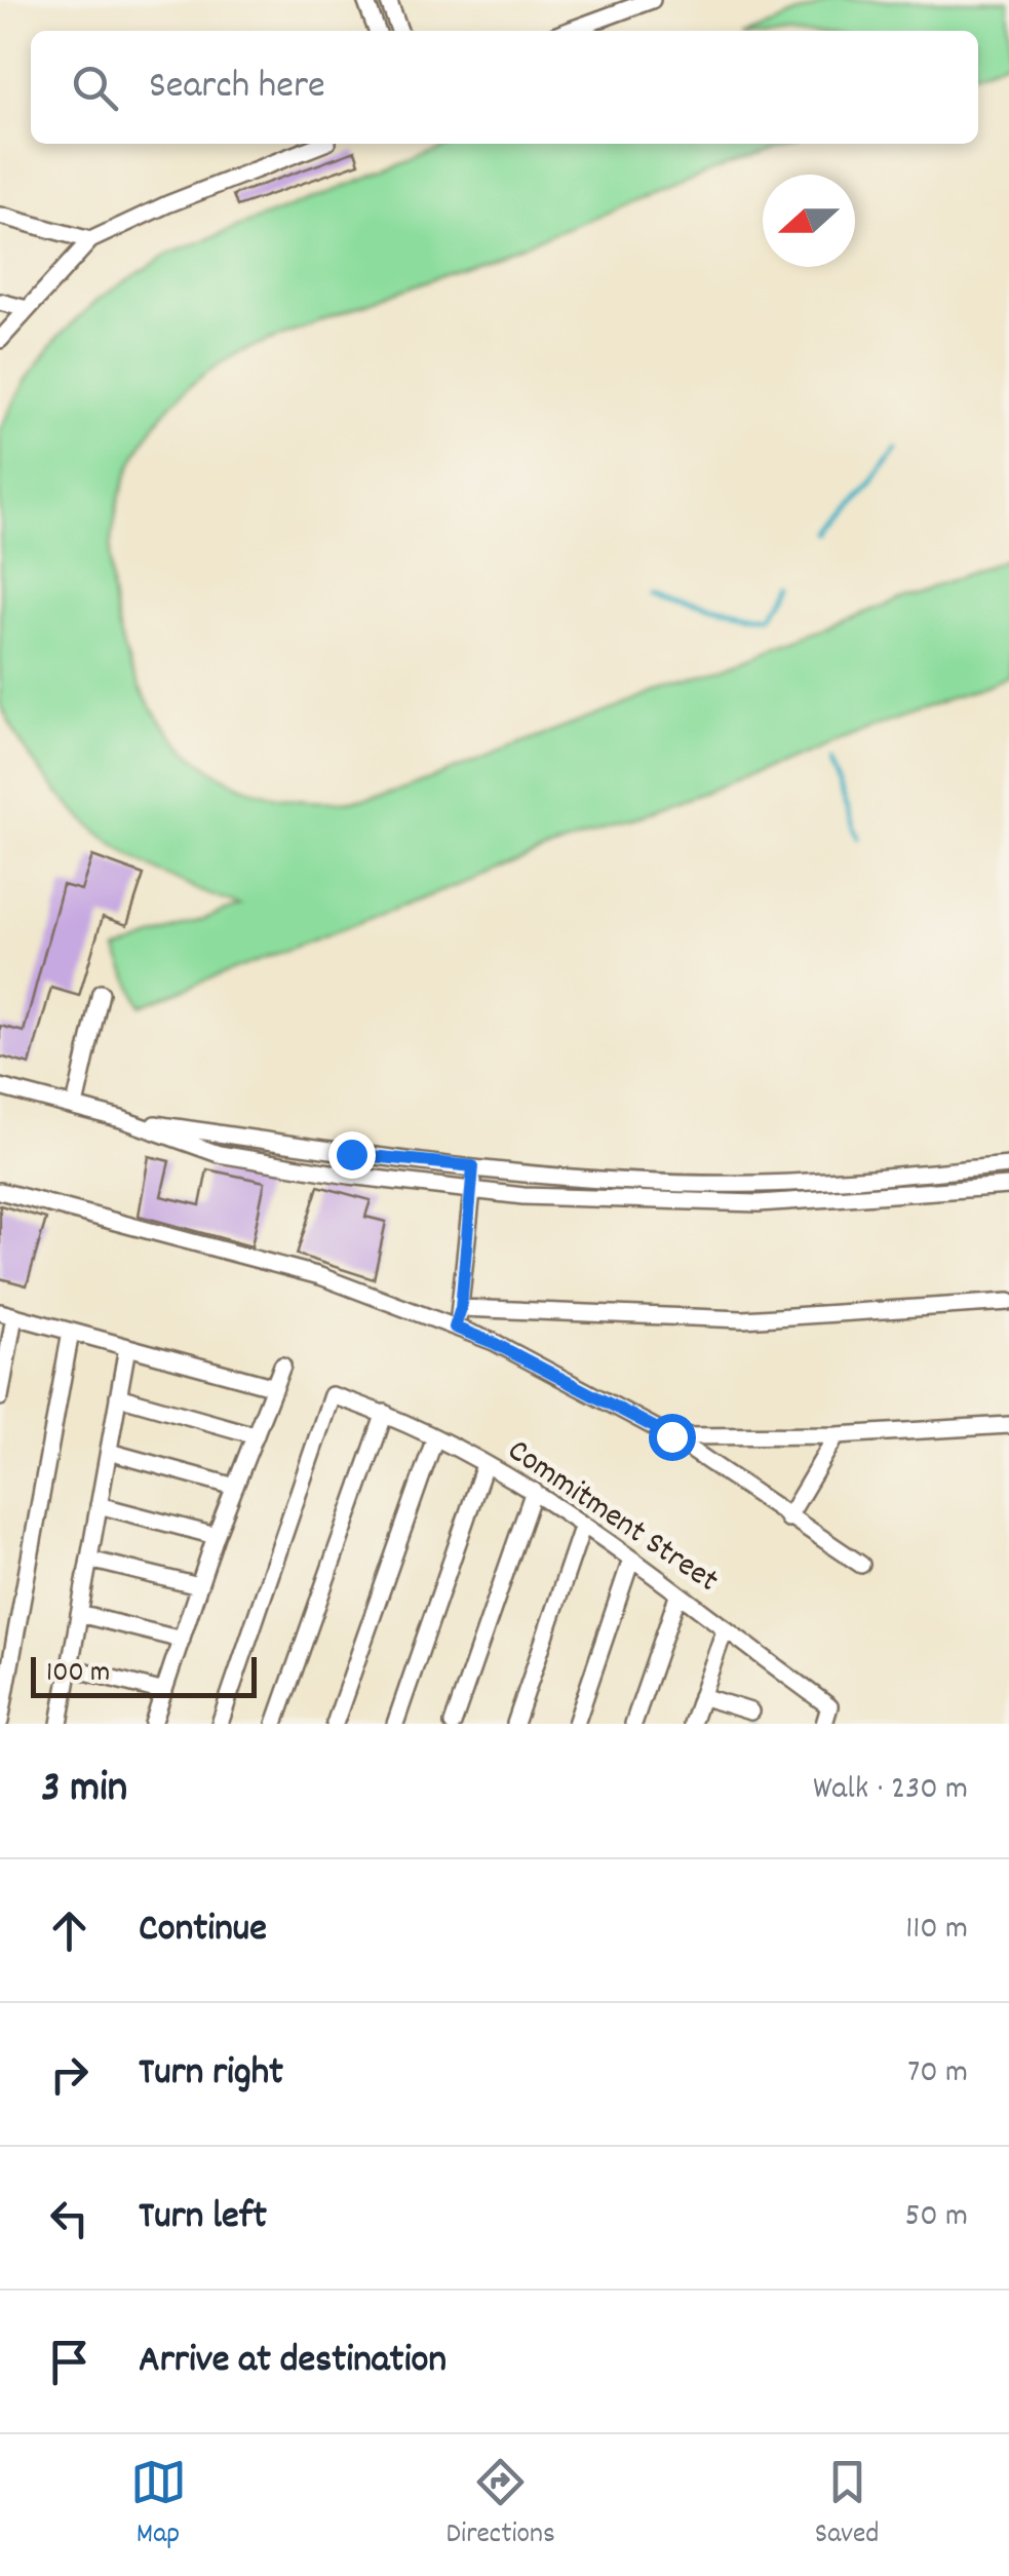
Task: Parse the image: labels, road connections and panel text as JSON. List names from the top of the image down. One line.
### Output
{"streets":{"street":["Commitment Street"]},"scale_bar":"100 m","north":"left","page":{"search":"Search here","scale":"100 m","heading":["3 min","Walk · 230 m"],"list":[["Continue","110 m"],["Turn right","70 m"],["Turn left","50 m"],"Arrive at destination"],"nav":["Map","Directions","Saved"]}}
